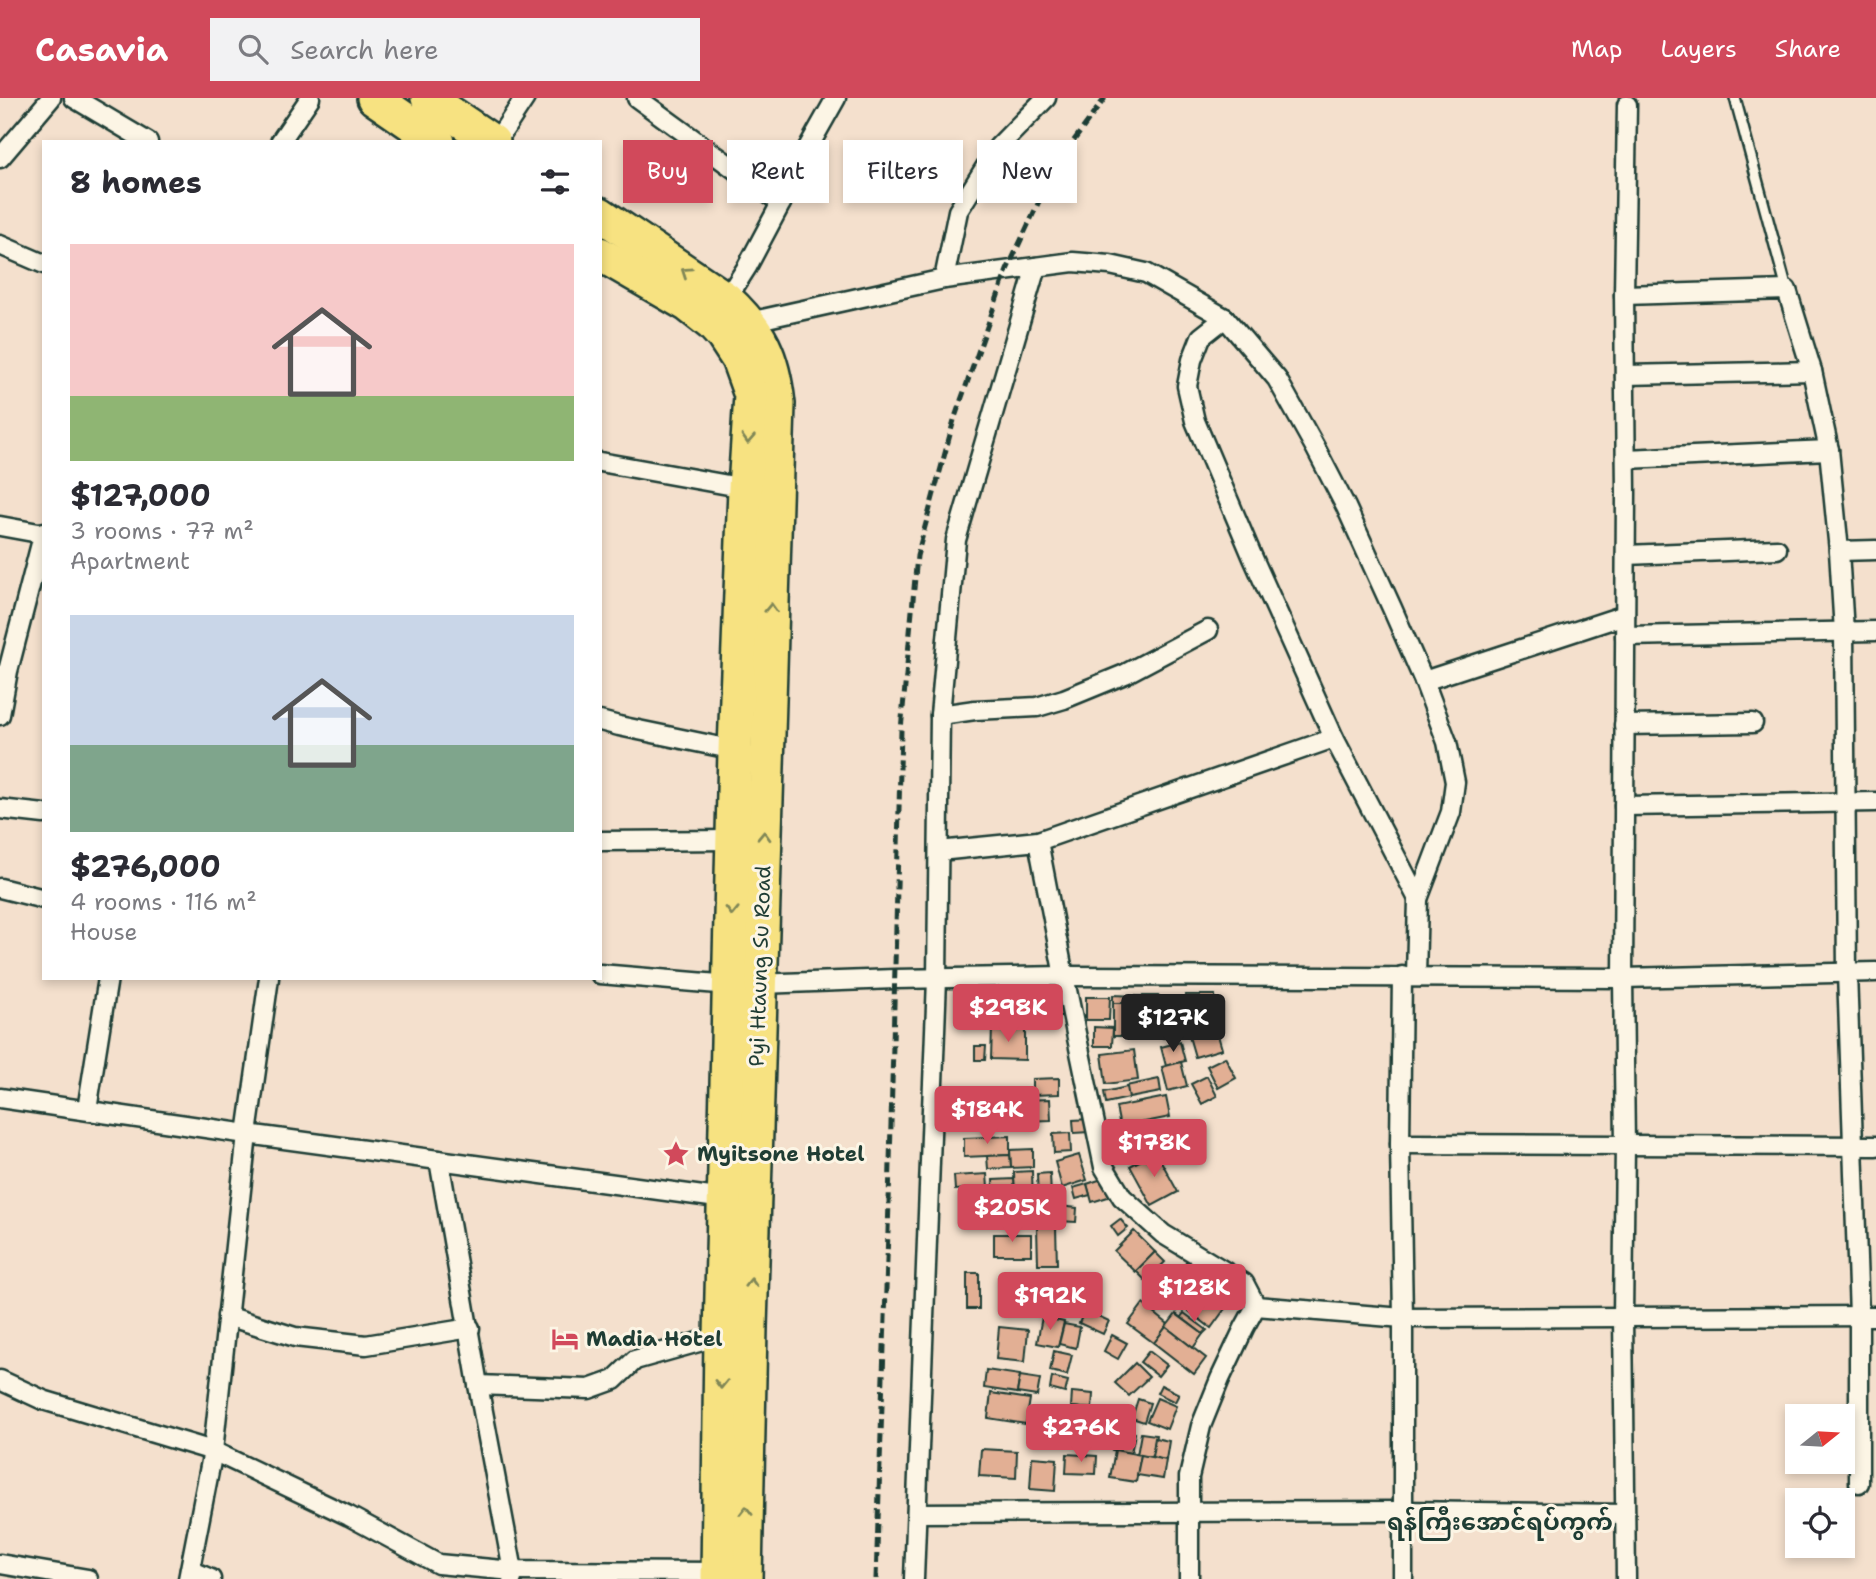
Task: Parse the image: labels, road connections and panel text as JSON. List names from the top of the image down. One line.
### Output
{"streets":{"highway":["Pyi Htaung Su Road"]},"districts":["ရန်ကြီးအောင်ရပ်ကွက်"],"places":{"place":["Myitsone Hotel"],"hotel":["Madia Hotel"]},"north":"right","page":{"header":"Casavia","search":"Search here","nav":["Map","Layers","Share"],"chip":["Buy","Rent","Filters","New"],"heading":"8 homes","list":[{"name":"$127,000","note":"3 rooms · 77 m² · Apartment"},{"name":"$276,000","note":"4 rooms · 116 m² · House"}],"price":["$298K","$127K","$184K","$178K","$205K","$128K","$192K","$276K"]}}
